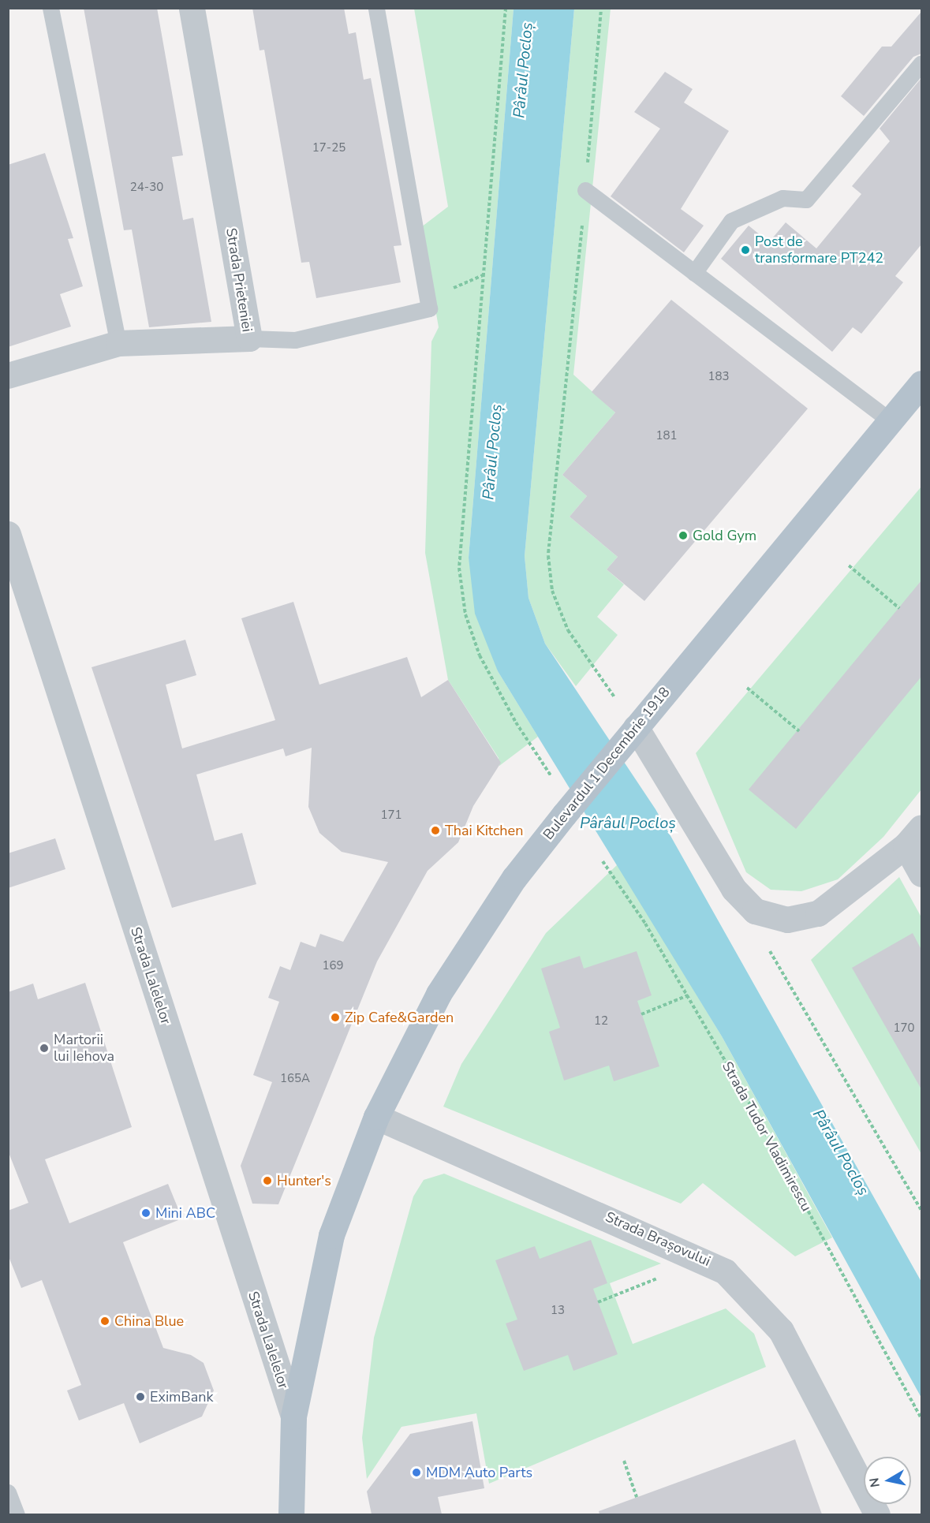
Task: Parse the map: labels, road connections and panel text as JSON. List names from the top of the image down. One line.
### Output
{"streets":{"main road":["Bulevardul 1 Decembrie 1918"],"street":["Strada Prieteniei","Strada Lalelelor","Strada Brașovului"],"path":["Strada Tudor Vladimirescu"]},"crossings":[["Bulevardul 1 Decembrie 1918","Strada Lalelelor"],["Bulevardul 1 Decembrie 1918","Strada Brașovului"]],"water":["Pârâul Pocloș"],"places":["Post de transformare PT242","Gold Gym","Thai Kitchen","Zip Cafe&Garden","Martorii lui Iehova","Hunter's","Mini ABC","China Blue","EximBank","MDM Auto Parts"],"house_numbers":["17-25","24-30","183","181","171","169","12","170","165A","13"],"north":"left"}
